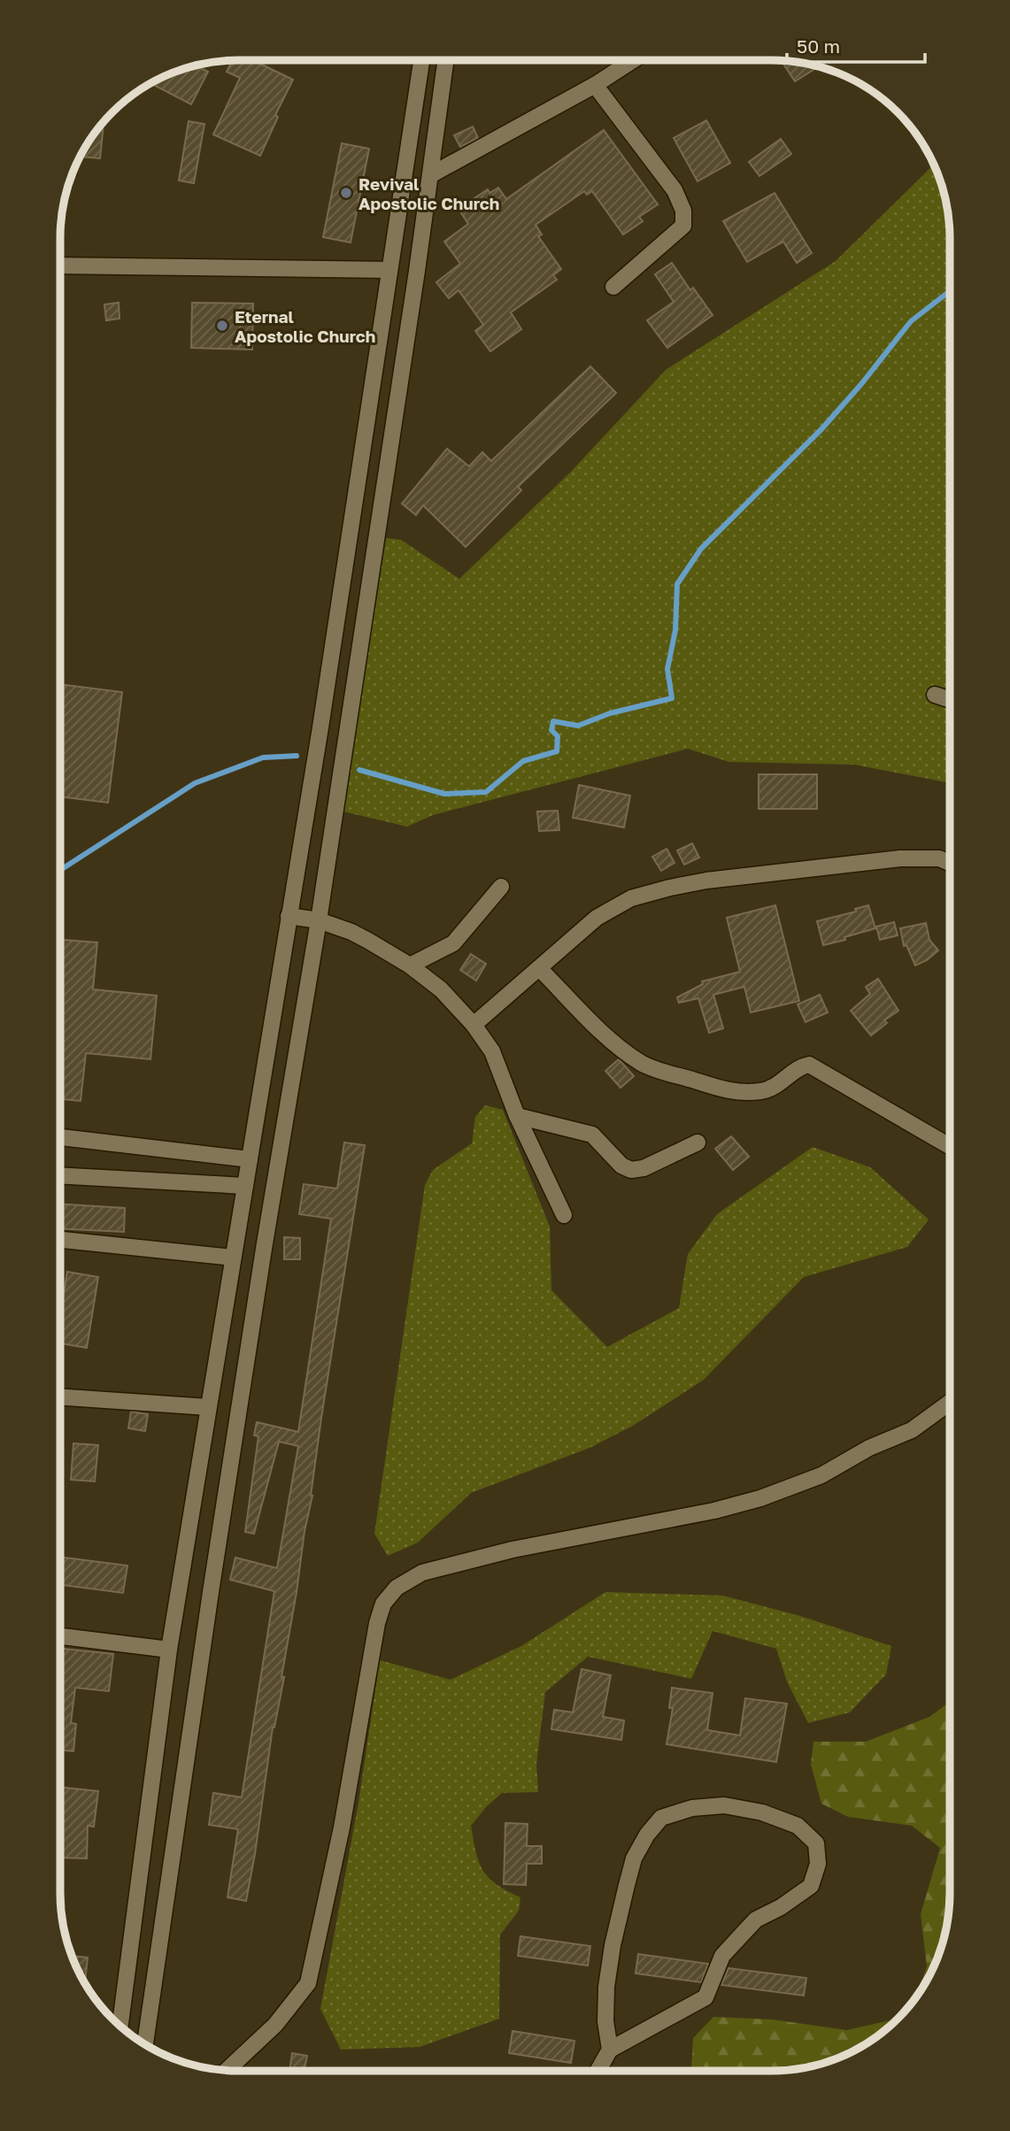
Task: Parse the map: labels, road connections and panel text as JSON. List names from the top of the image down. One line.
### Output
{"places":["Revival Apostolic Church","Eternal Apostolic Church"],"scale_bar":"50 m"}
